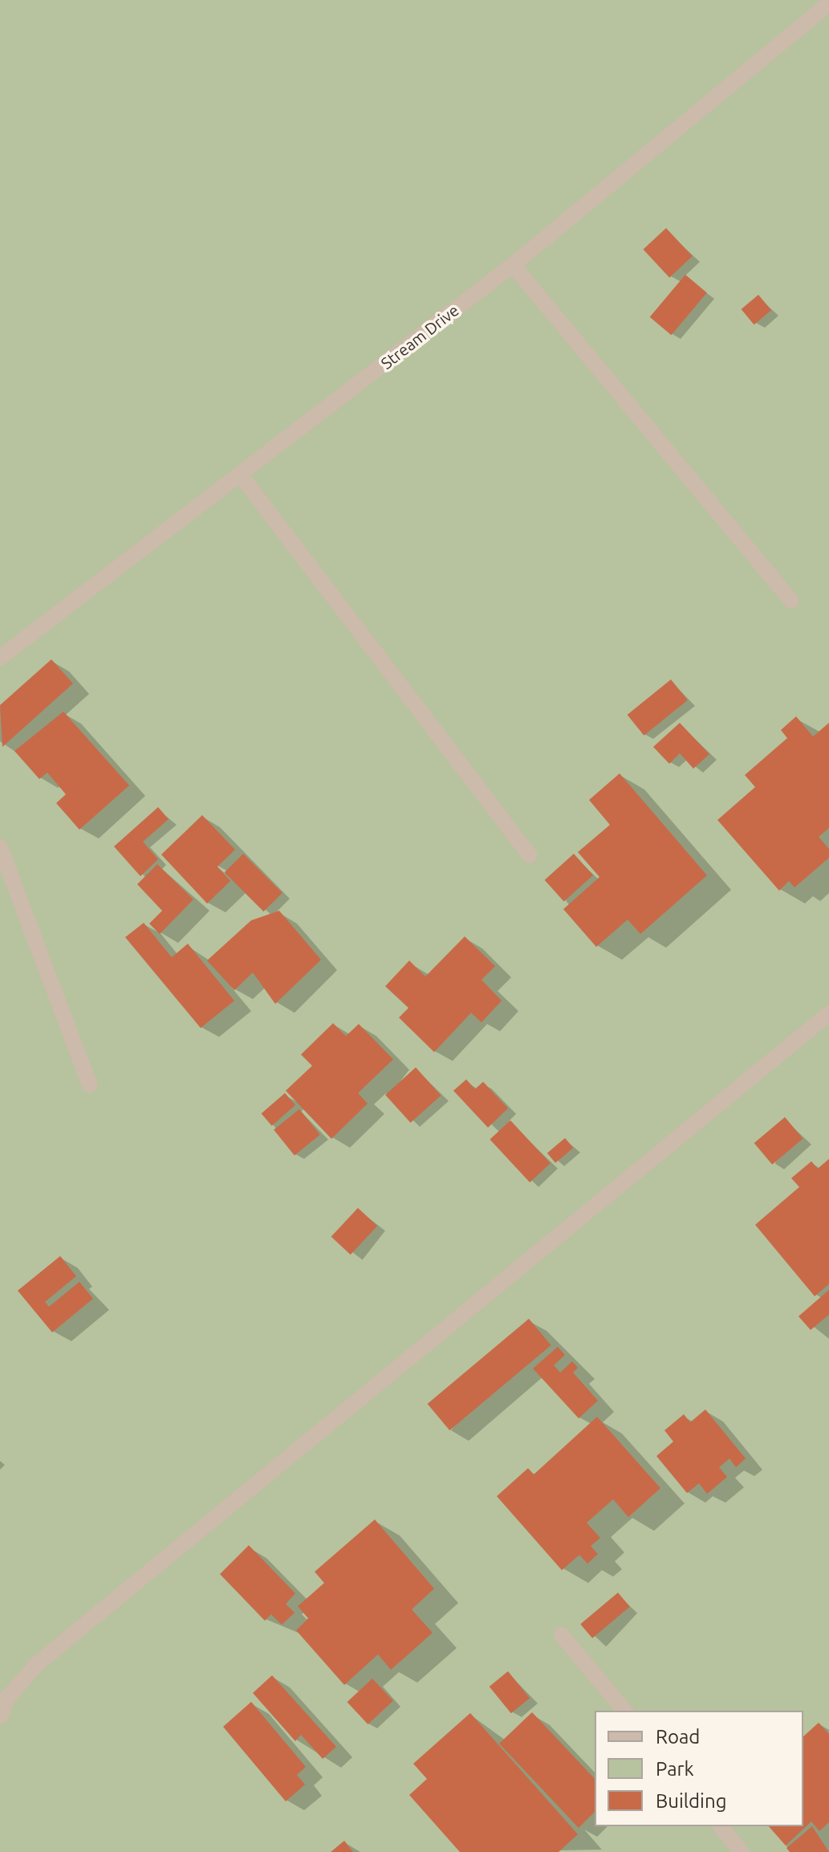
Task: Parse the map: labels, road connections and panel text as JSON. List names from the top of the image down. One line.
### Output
{"streets":{"street":["Stream Drive"]},"legend":["Road","Park","Building"]}
